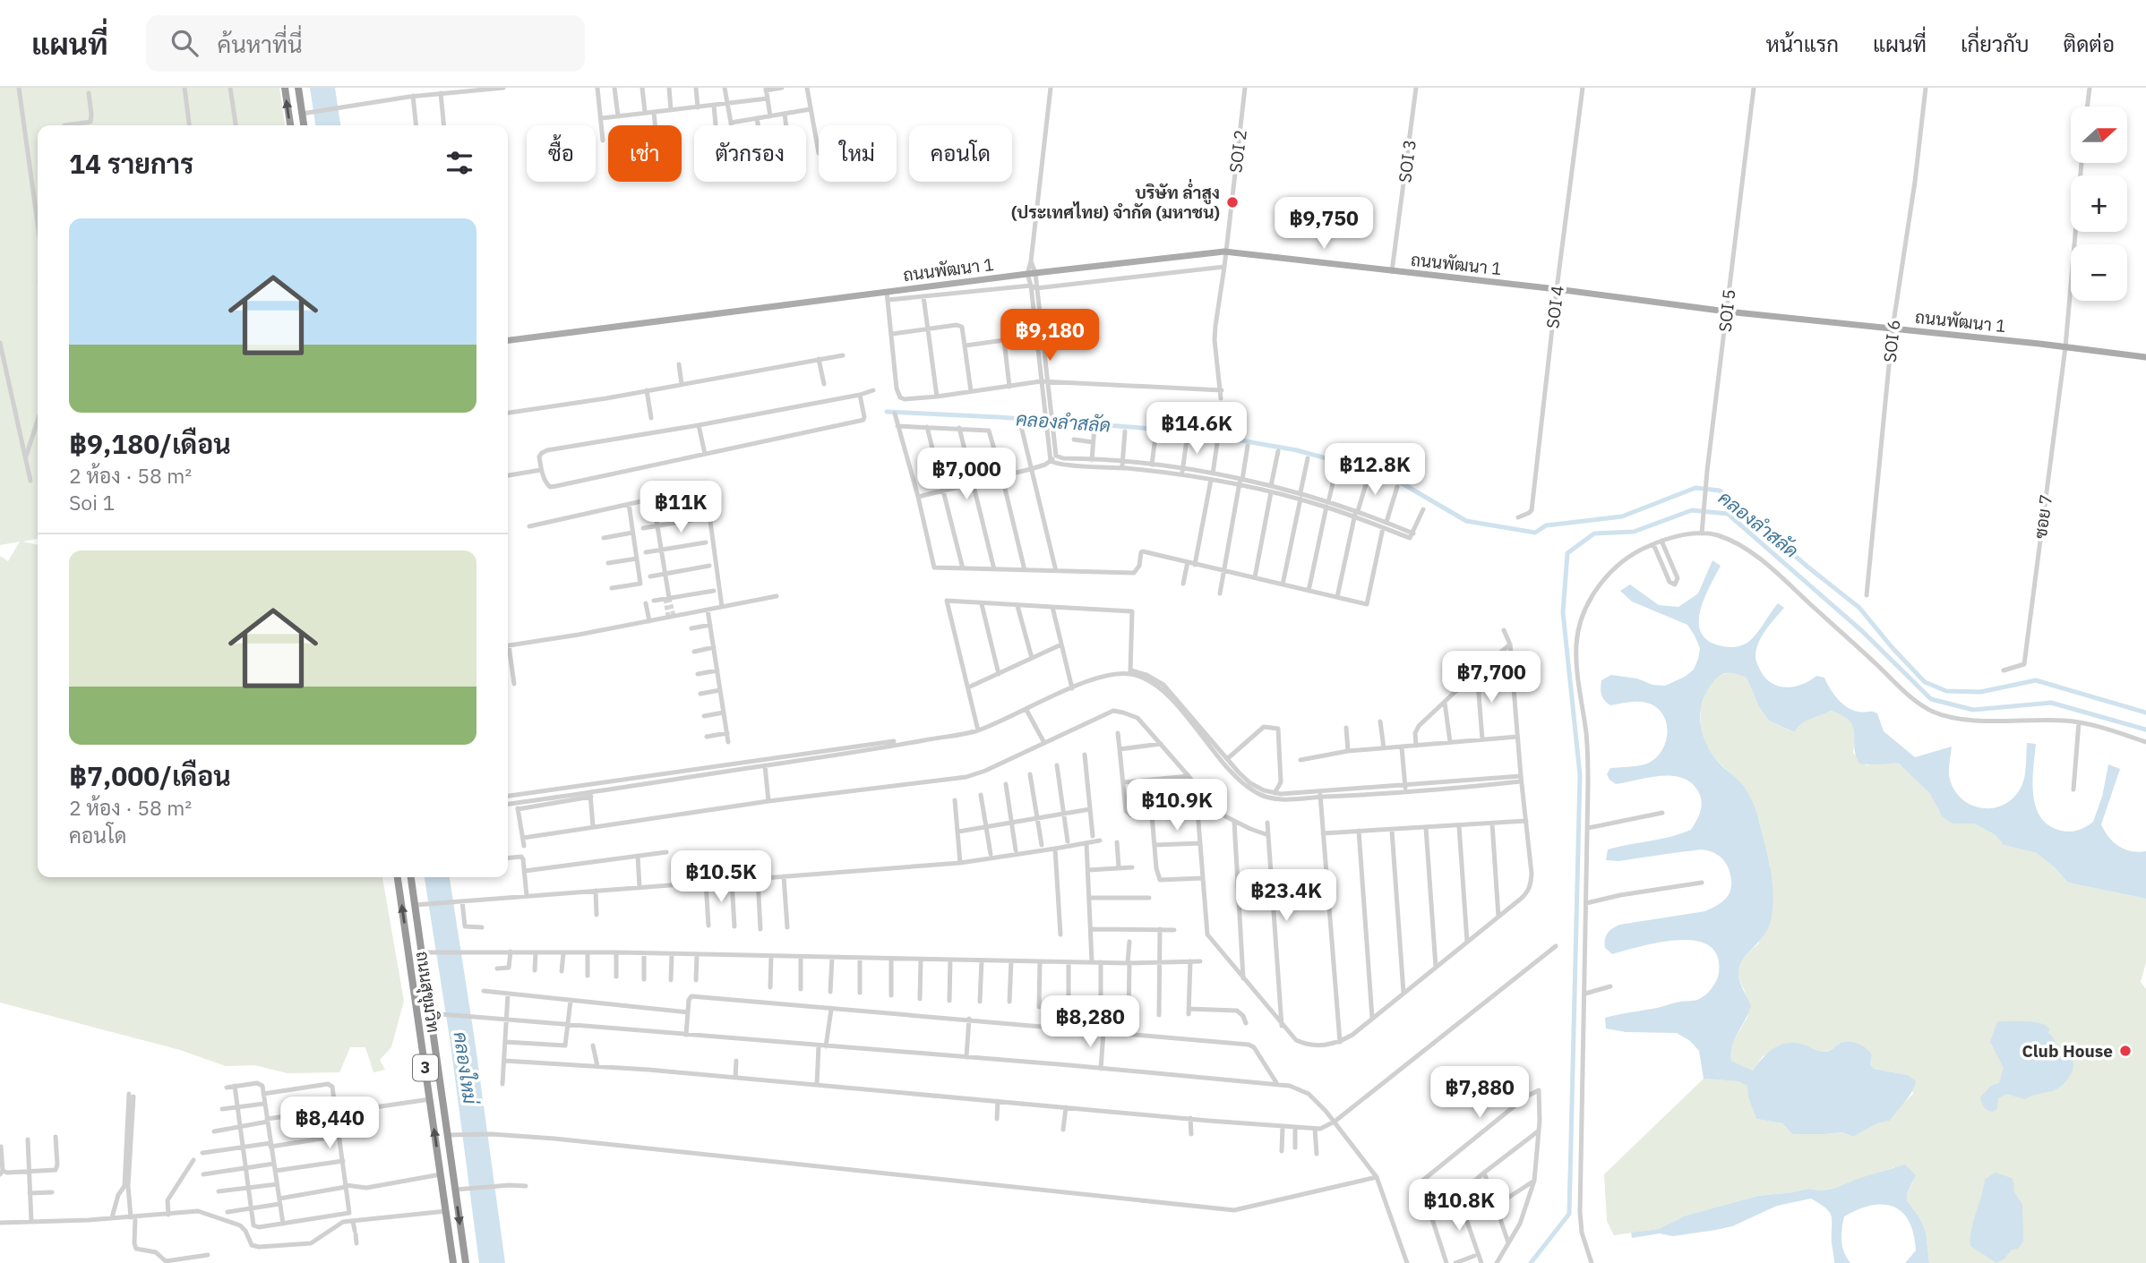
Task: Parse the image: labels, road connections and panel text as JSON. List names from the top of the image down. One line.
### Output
{"streets":{"highway":["ถนนสุขุมวิท","3"],"main road":["ถนนพัฒนา 1"],"street":["SOI 2","SOI 3","SOI 4","SOI 5","SOI 6","ซอย 7"]},"crossings":[["SOI 2","ถนนพัฒนา 1"],["SOI 3","ถนนพัฒนา 1"],["ถนนพัฒนา 1","SOI 4"],["ถนนพัฒนา 1","SOI 5"],["ถนนพัฒนา 1","SOI 6"],["ถนนพัฒนา 1","ซอย 7"]],"water":["คลองลำสลัด","คลองใหม่"],"places":["บริษัท ล่ำสูง (ประเทศไทย) จำกัด (มหาชน)","Club House"],"north":"right","page":{"header":"แผนที่","search":"ค้นหาที่นี่","nav":["หน้าแรก","แผนที่","เกี่ยวกับ","ติดต่อ"],"map_buttons":["+","−"],"chip":["ซื้อ","เช่า","ตัวกรอง","ใหม่","คอนโด"],"heading":"14 รายการ","price":["฿9,750","฿9,180","฿14.6K","฿12.8K","฿7,000","฿11K","฿7,700","฿10.9K","฿10.5K","฿23.4K","฿8,280","฿7,880","฿8,440","฿10.8K"],"list":[{"name":"฿9,180/เดือน","note":"2 ห้อง · 58 m² · Soi 1"},{"name":"฿7,000/เดือน","note":"2 ห้อง · 58 m² · คอนโด"}]}}
